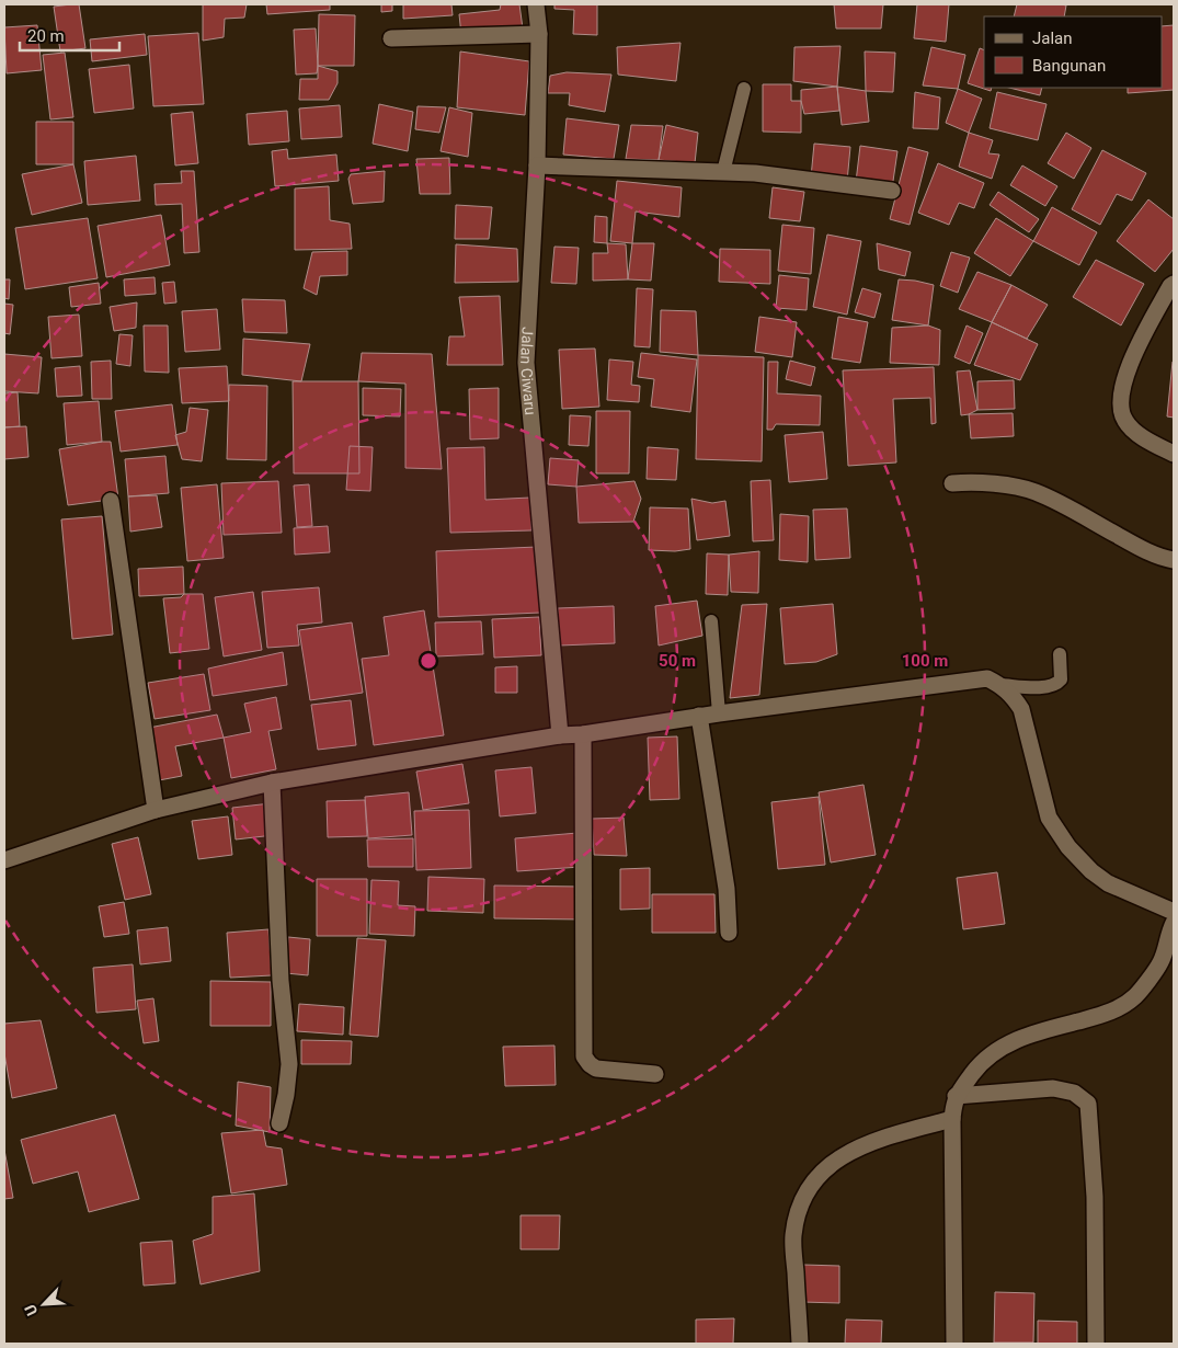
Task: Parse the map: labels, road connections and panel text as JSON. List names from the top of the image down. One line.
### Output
{"streets":{"street":["Jalan Ciwaru"]},"legend":["Jalan","Bangunan"],"scale_bar":"20 m","north":"bottom left","rings":["50 m","100 m"]}
